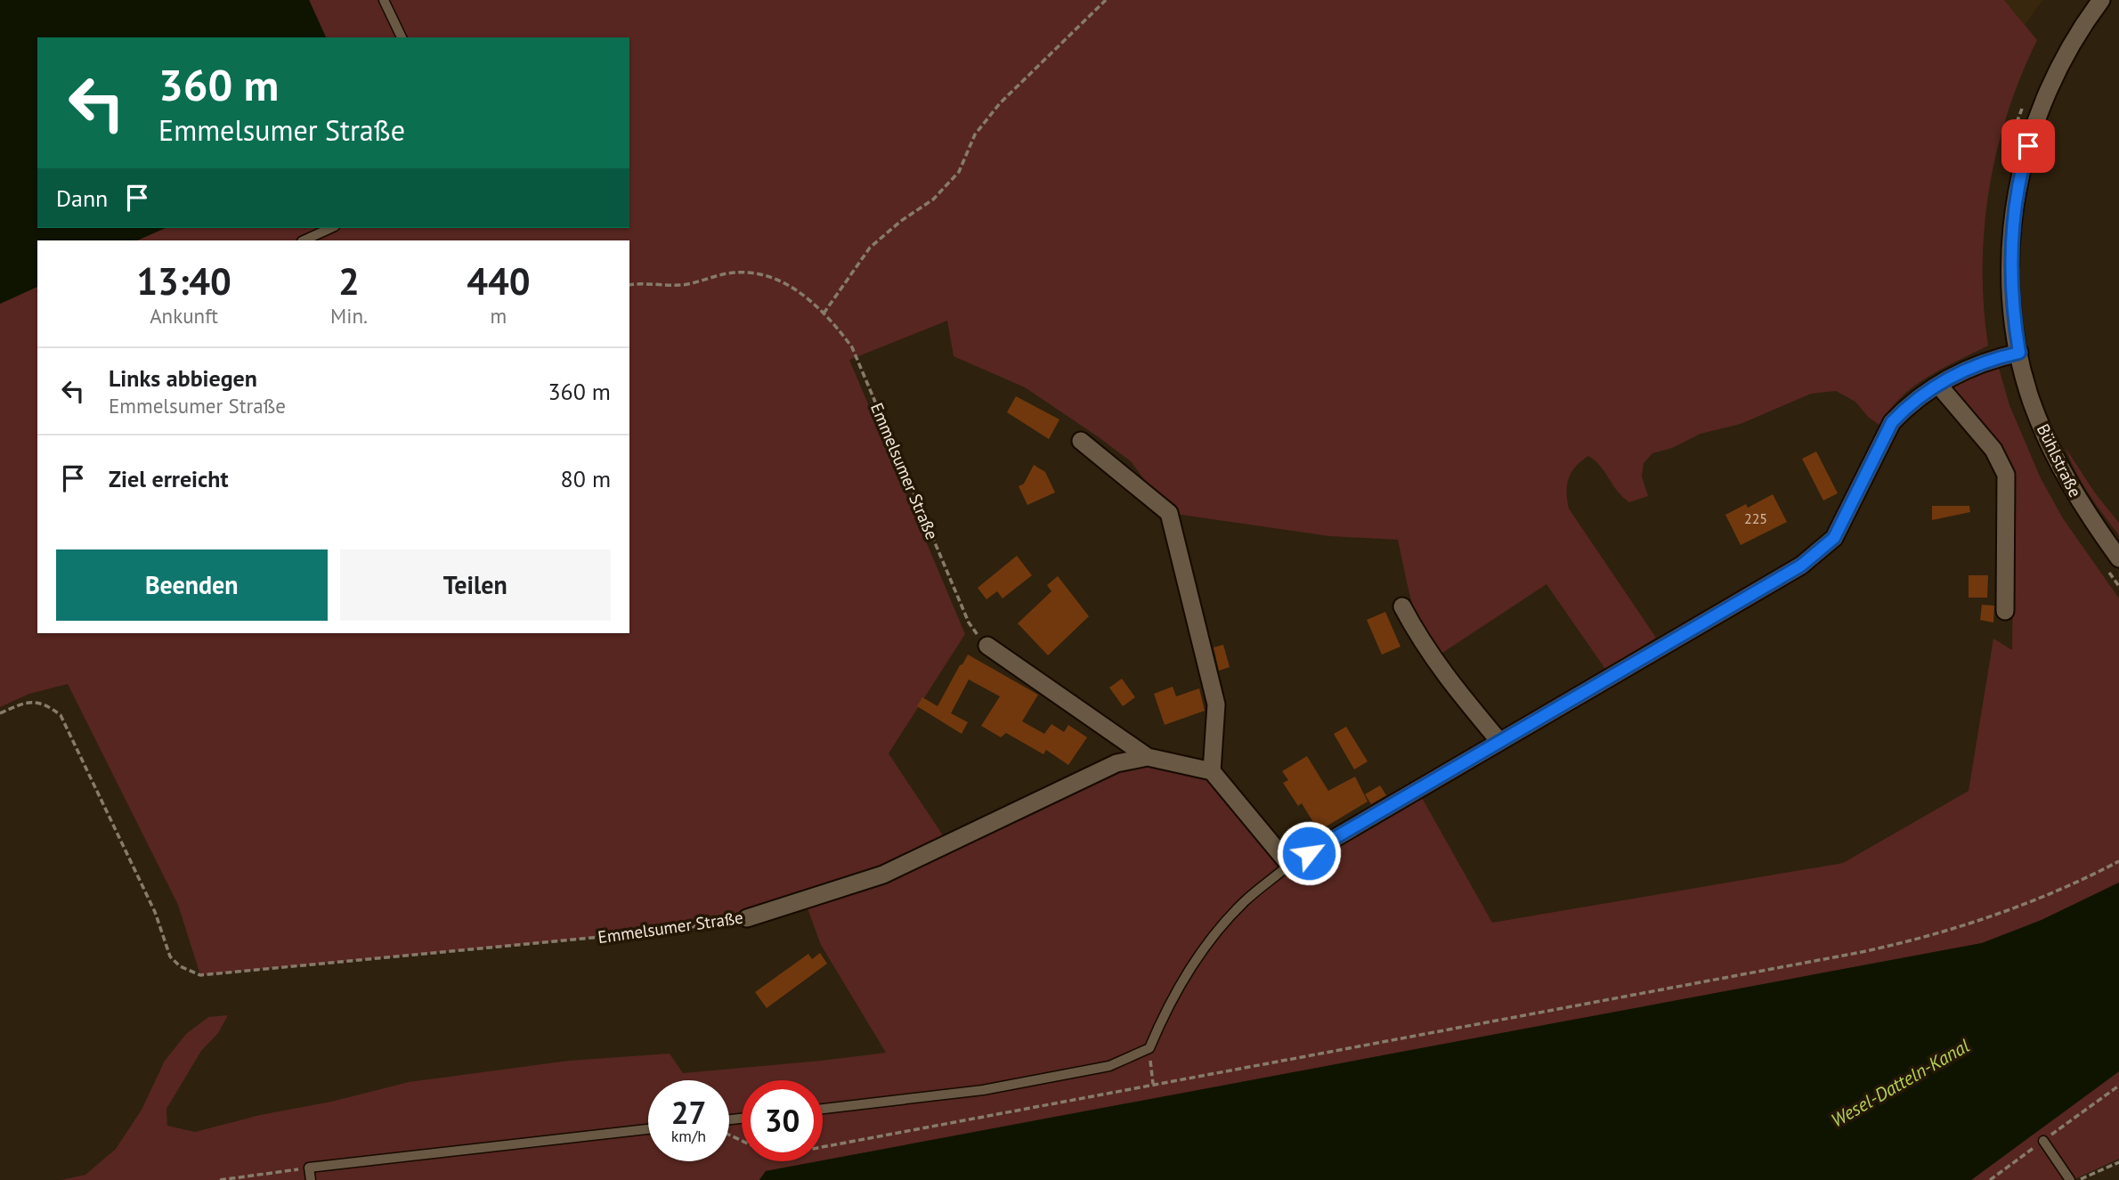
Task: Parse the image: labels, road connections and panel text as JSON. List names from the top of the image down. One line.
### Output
{"streets":{"street":["Bühlstraße","Emmelsumer Straße"]},"water":["Wesel-Datteln-Kanal"],"house_numbers":["225"],"page":{"turn":["360 m","Emmelsumer Straße"],"then":"Dann","eta":["13:40","Ankunft","2","Min.","440","m"],"list":[{"name":"Links abbiegen","note":"Emmelsumer Straße","value":"360 m"},{"name":"Ziel erreicht","value":"80 m"}],"buttons":["Beenden","Teilen"],"speed":"27 km/h","limit":"30"}}
